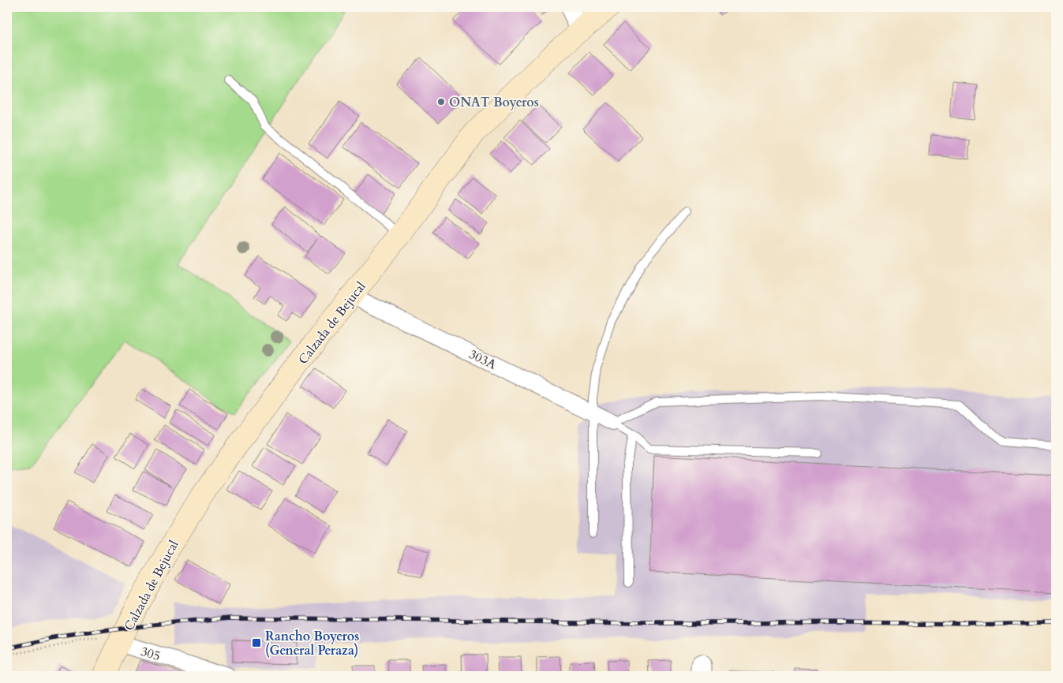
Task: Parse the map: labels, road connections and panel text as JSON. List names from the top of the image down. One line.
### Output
{"streets":{"main road":["Calzada de Bejucal"],"street":["303A","305"]},"crossings":[["Calzada de Bejucal","303A"],["Calzada de Bejucal","305"]],"places":{"other":["ONAT Boyeros"],"transit":["Rancho Boyeros (General Peraza)"]}}
